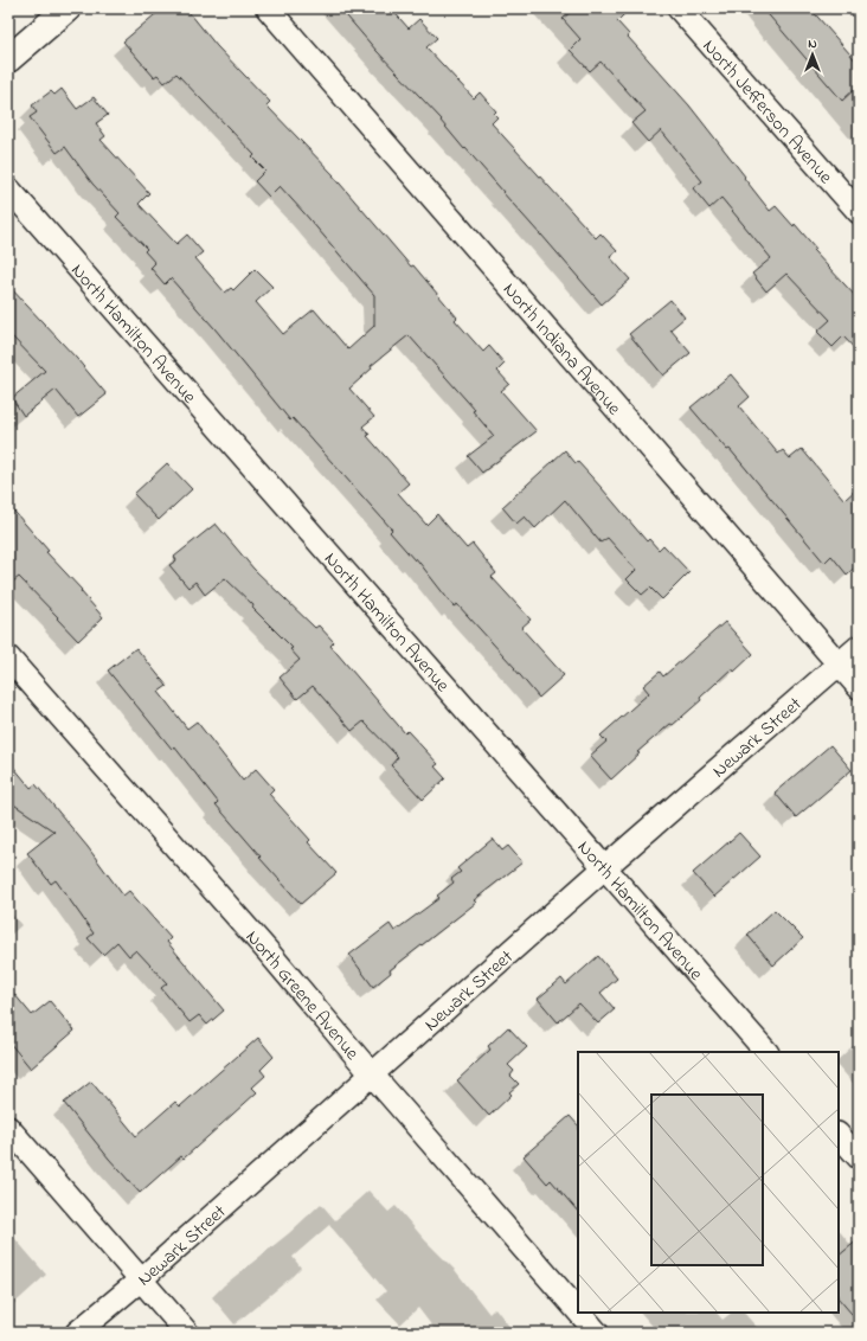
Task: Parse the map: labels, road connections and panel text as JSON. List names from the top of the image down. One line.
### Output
{"streets":{"street":["North Jefferson Avenue","North Hamilton Avenue","North Indiana Avenue","Newark Street","North Greene Avenue"]},"crossings":[["North Hamilton Avenue","Newark Street"],["North Indiana Avenue","Newark Street"],["Newark Street","North Greene Avenue"]],"north":"top"}
